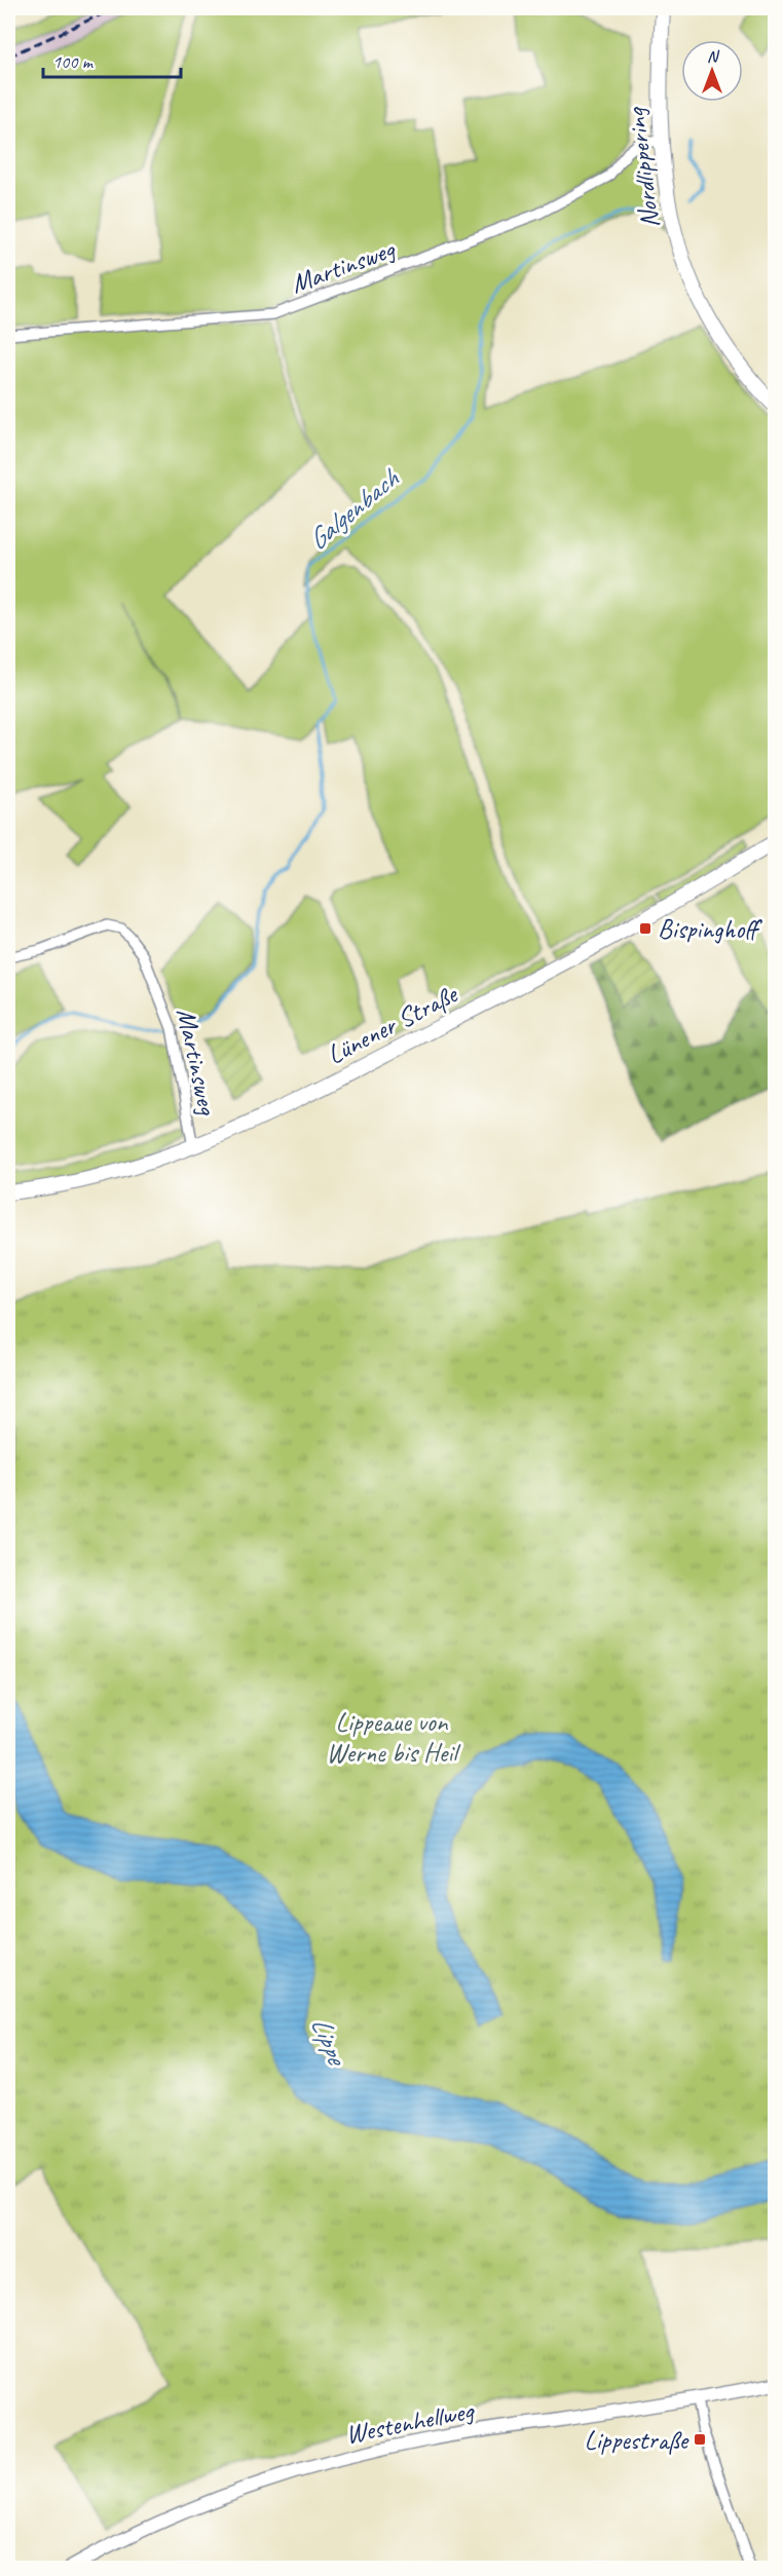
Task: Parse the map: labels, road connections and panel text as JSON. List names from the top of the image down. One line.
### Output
{"streets":{"main road":["Nordlippering","Lünener Straße","Westenhellweg"],"street":["Martinsweg"]},"crossings":[["Nordlippering","Martinsweg"],["Martinsweg","Lünener Straße"]],"water":["Galgenbach","Lippe"],"parks":["Lippeaue von Werne bis Heil"],"places":{"transit":["Bispinghoff","Lippestraße"]},"scale_bar":"100 m","north":"top"}
